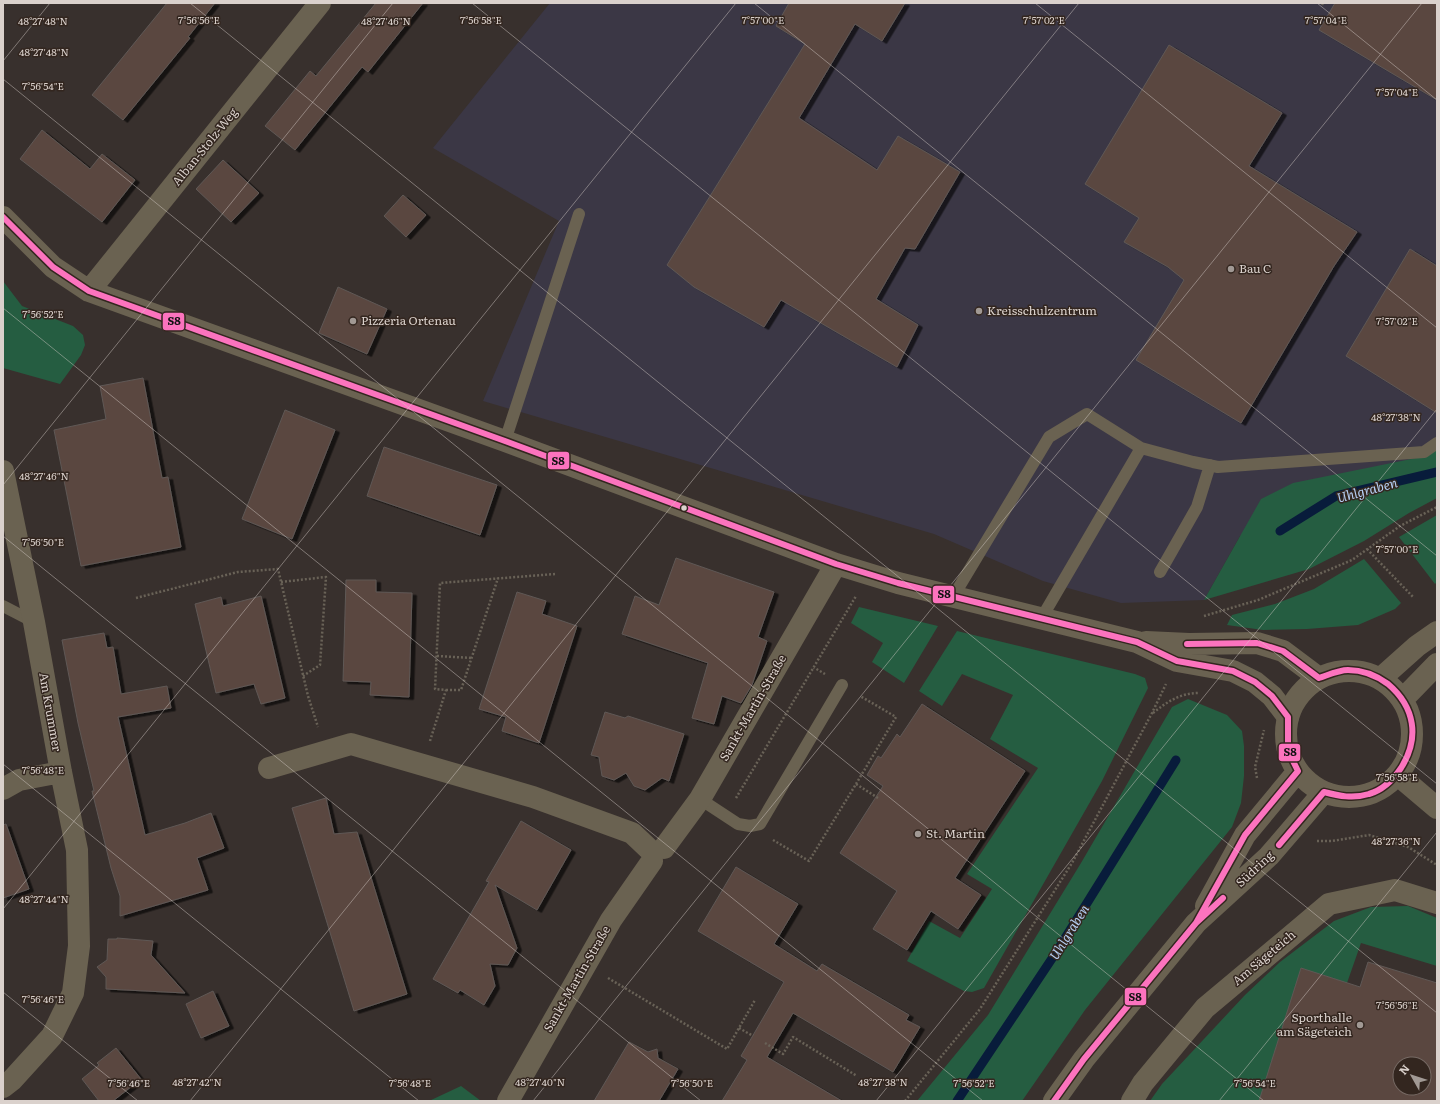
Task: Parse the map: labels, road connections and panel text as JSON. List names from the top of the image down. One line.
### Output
{"streets":{"street":["Alban-Stolz-Weg","Sankt-Martin-Straße","Am Krummer","Südring","Am Sägeteich"]},"water":["Uhlgraben"],"places":["Bau C","Kreisschulzentrum","Pizzeria Ortenau","St. Martin","Sporthalle am Sägeteich"],"lines":["transit line S8"],"north":"top left","coordinates":["7°56'56\"E","7°56'58\"E","7°57'00\"E","7°57'02\"E","7°57'04\"E","48°27'48\"N","48°27'46\"N","7°56'54\"E","7°56'52\"E","48°27'38\"N","7°56'50\"E","7°56'48\"E","48°27'36\"N","48°27'44\"N","7°56'46\"E","48°27'42\"N","48°27'40\"N"]}
